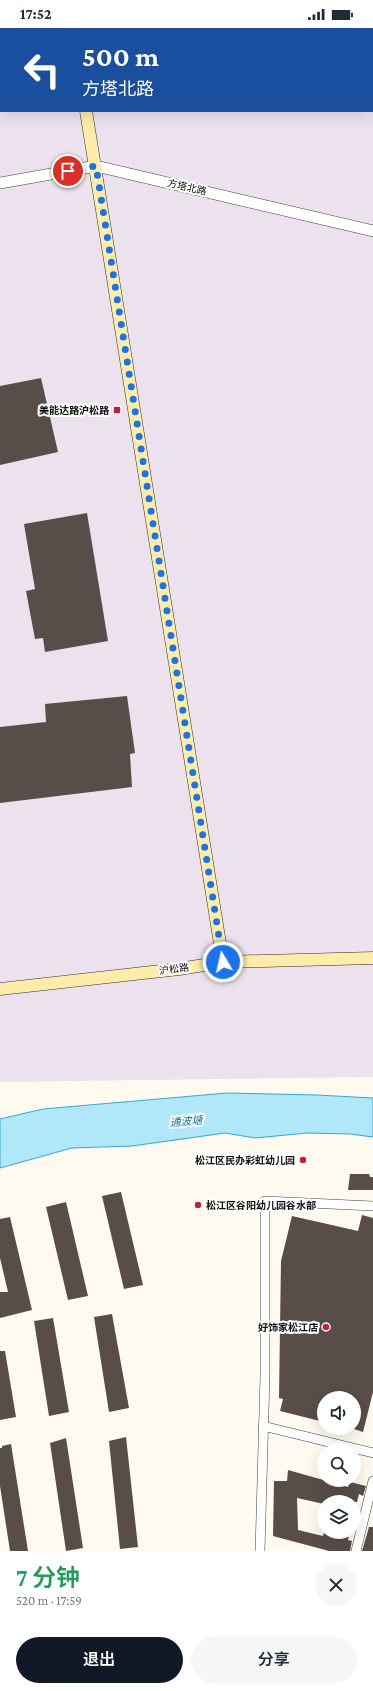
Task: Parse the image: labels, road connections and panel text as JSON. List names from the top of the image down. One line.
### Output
{"streets":{"main road":["沪松路"],"street":["方塔北路"]},"water":["通波塘"],"places":{"transit":["美能达路沪松路"],"other":["松江区民办彩虹幼儿园","松江区谷阳幼儿园谷水部","好饰家松江店"]},"page":{"status":"17:52","turn":["500 m","方塔北路"],"heading":["7 分钟","520 m · 17:59"],"buttons":["退出","分享"]}}
